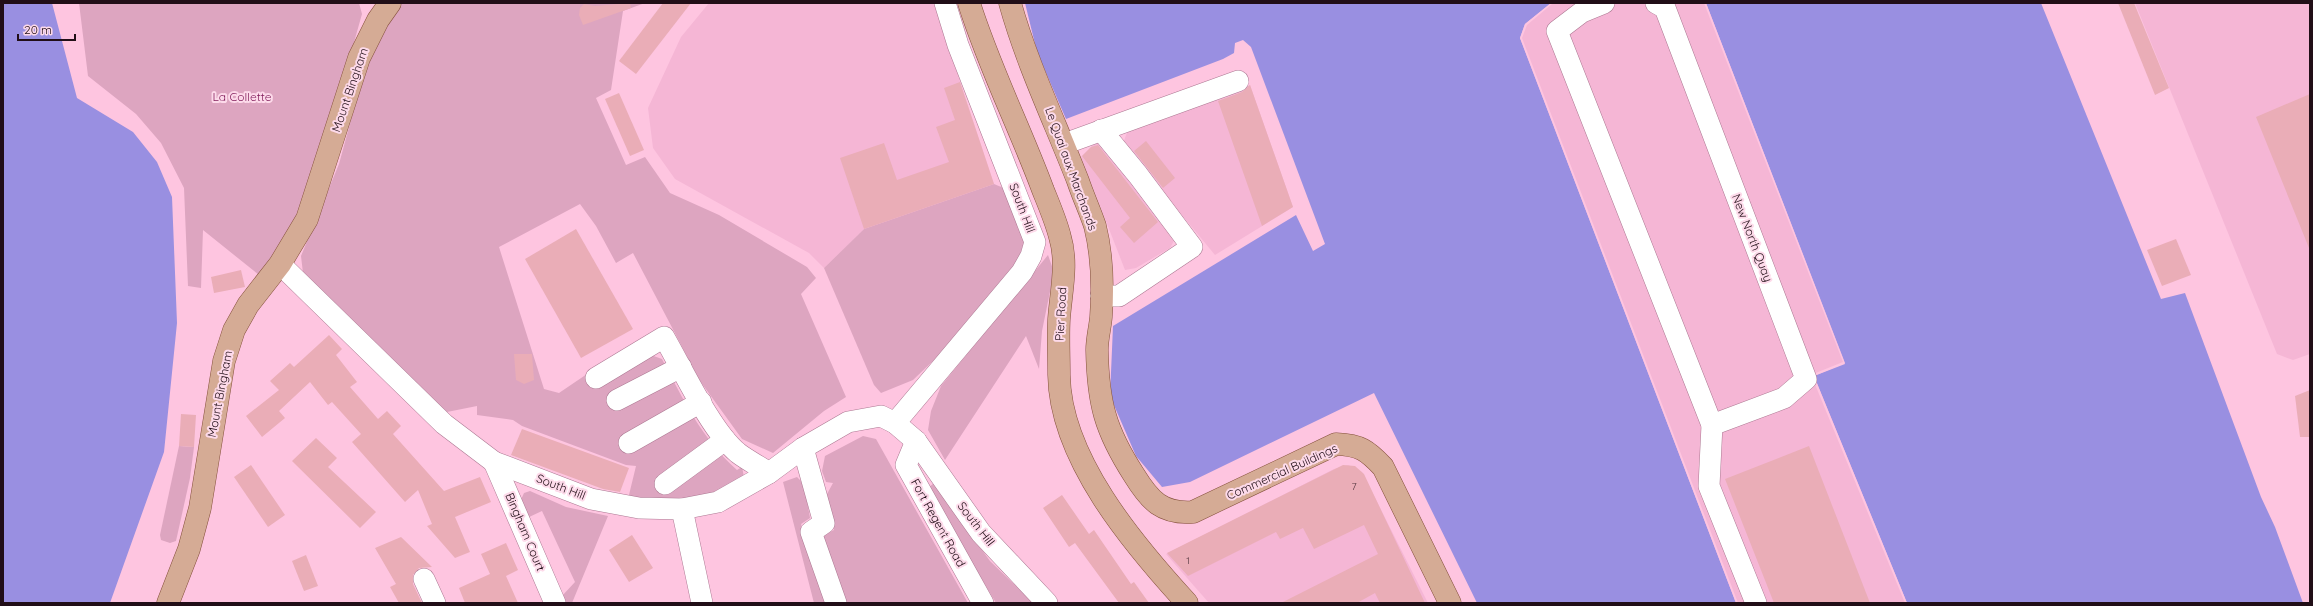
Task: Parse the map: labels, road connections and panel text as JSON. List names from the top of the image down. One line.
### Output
{"streets":{"main road":["Mount Bingham","Le Quai aux Marchands","Pier Road","Commercial Buildings"],"street":["South Hill","New North Quay","Fort Regent Road","Bingham Court"]},"crossings":[["Mount Bingham","South Hill"],["Le Quai aux Marchands","Commercial Buildings"],["South Hill","Fort Regent Road"],["South Hill","Bingham Court"]],"parks":["La Collette"],"house_numbers":["7","1"],"scale_bar":"20 m"}
